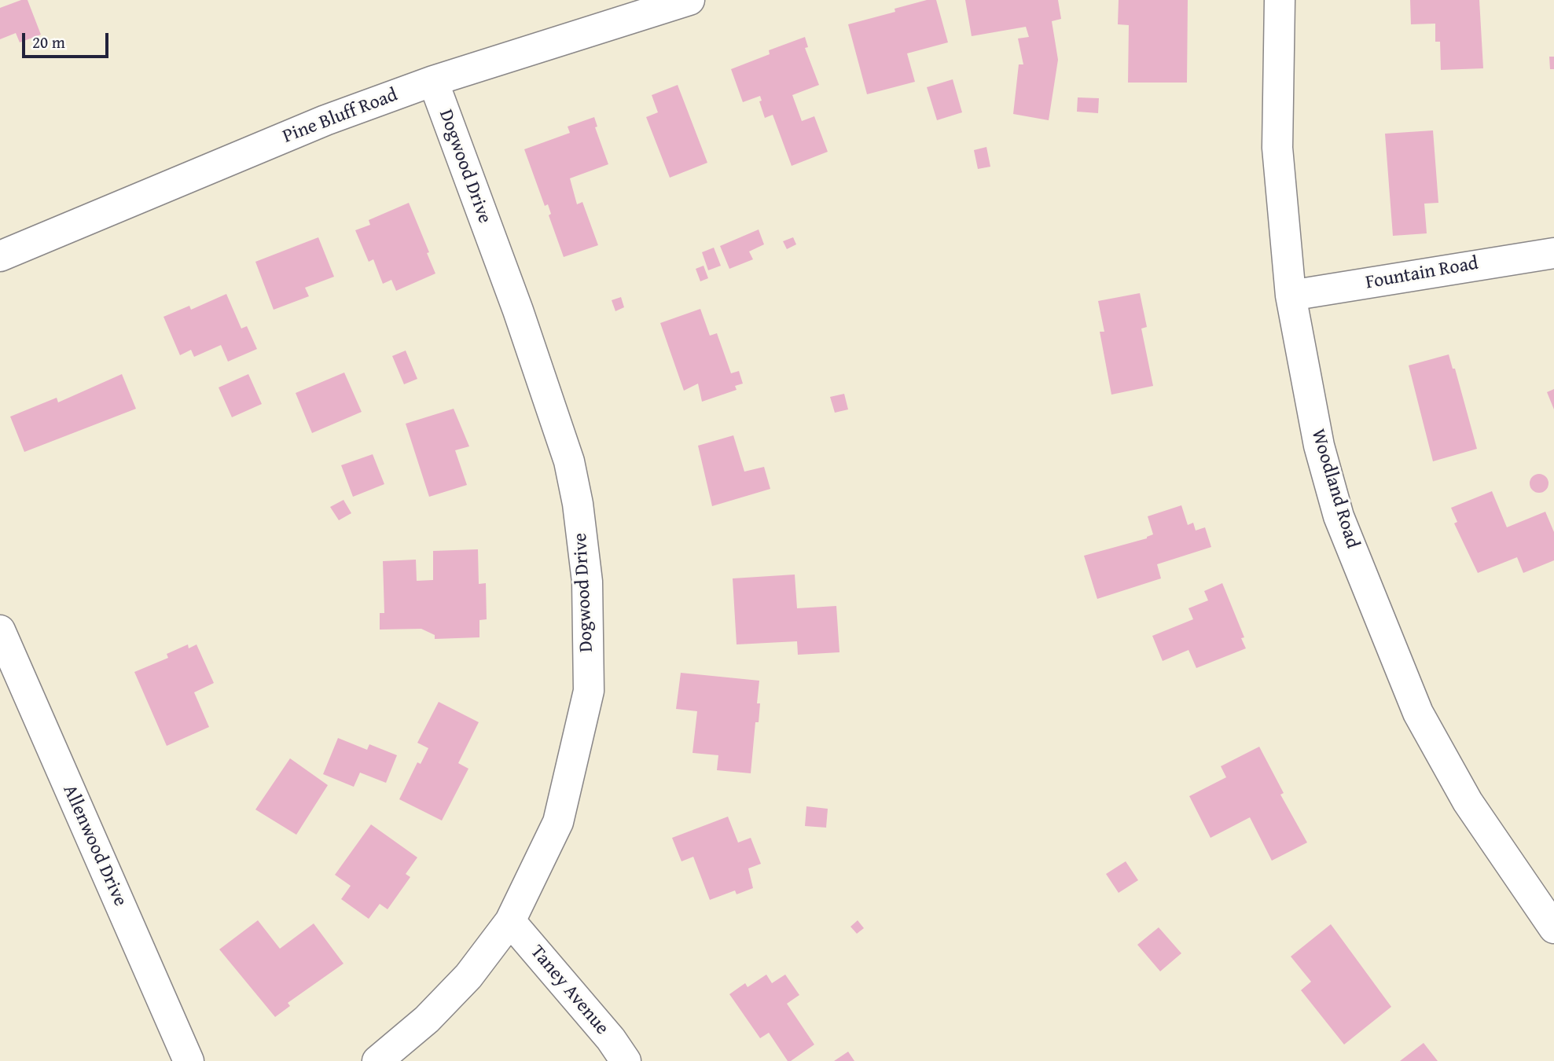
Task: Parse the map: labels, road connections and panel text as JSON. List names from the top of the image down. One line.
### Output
{"streets":{"street":["Pine Bluff Road","Dogwood Drive","Fountain Road","Woodland Road","Allenwood Drive","Taney Avenue"]},"crossings":[["Pine Bluff Road","Dogwood Drive"],["Dogwood Drive","Taney Avenue"],["Fountain Road","Woodland Road"]],"scale_bar":"20 m"}
